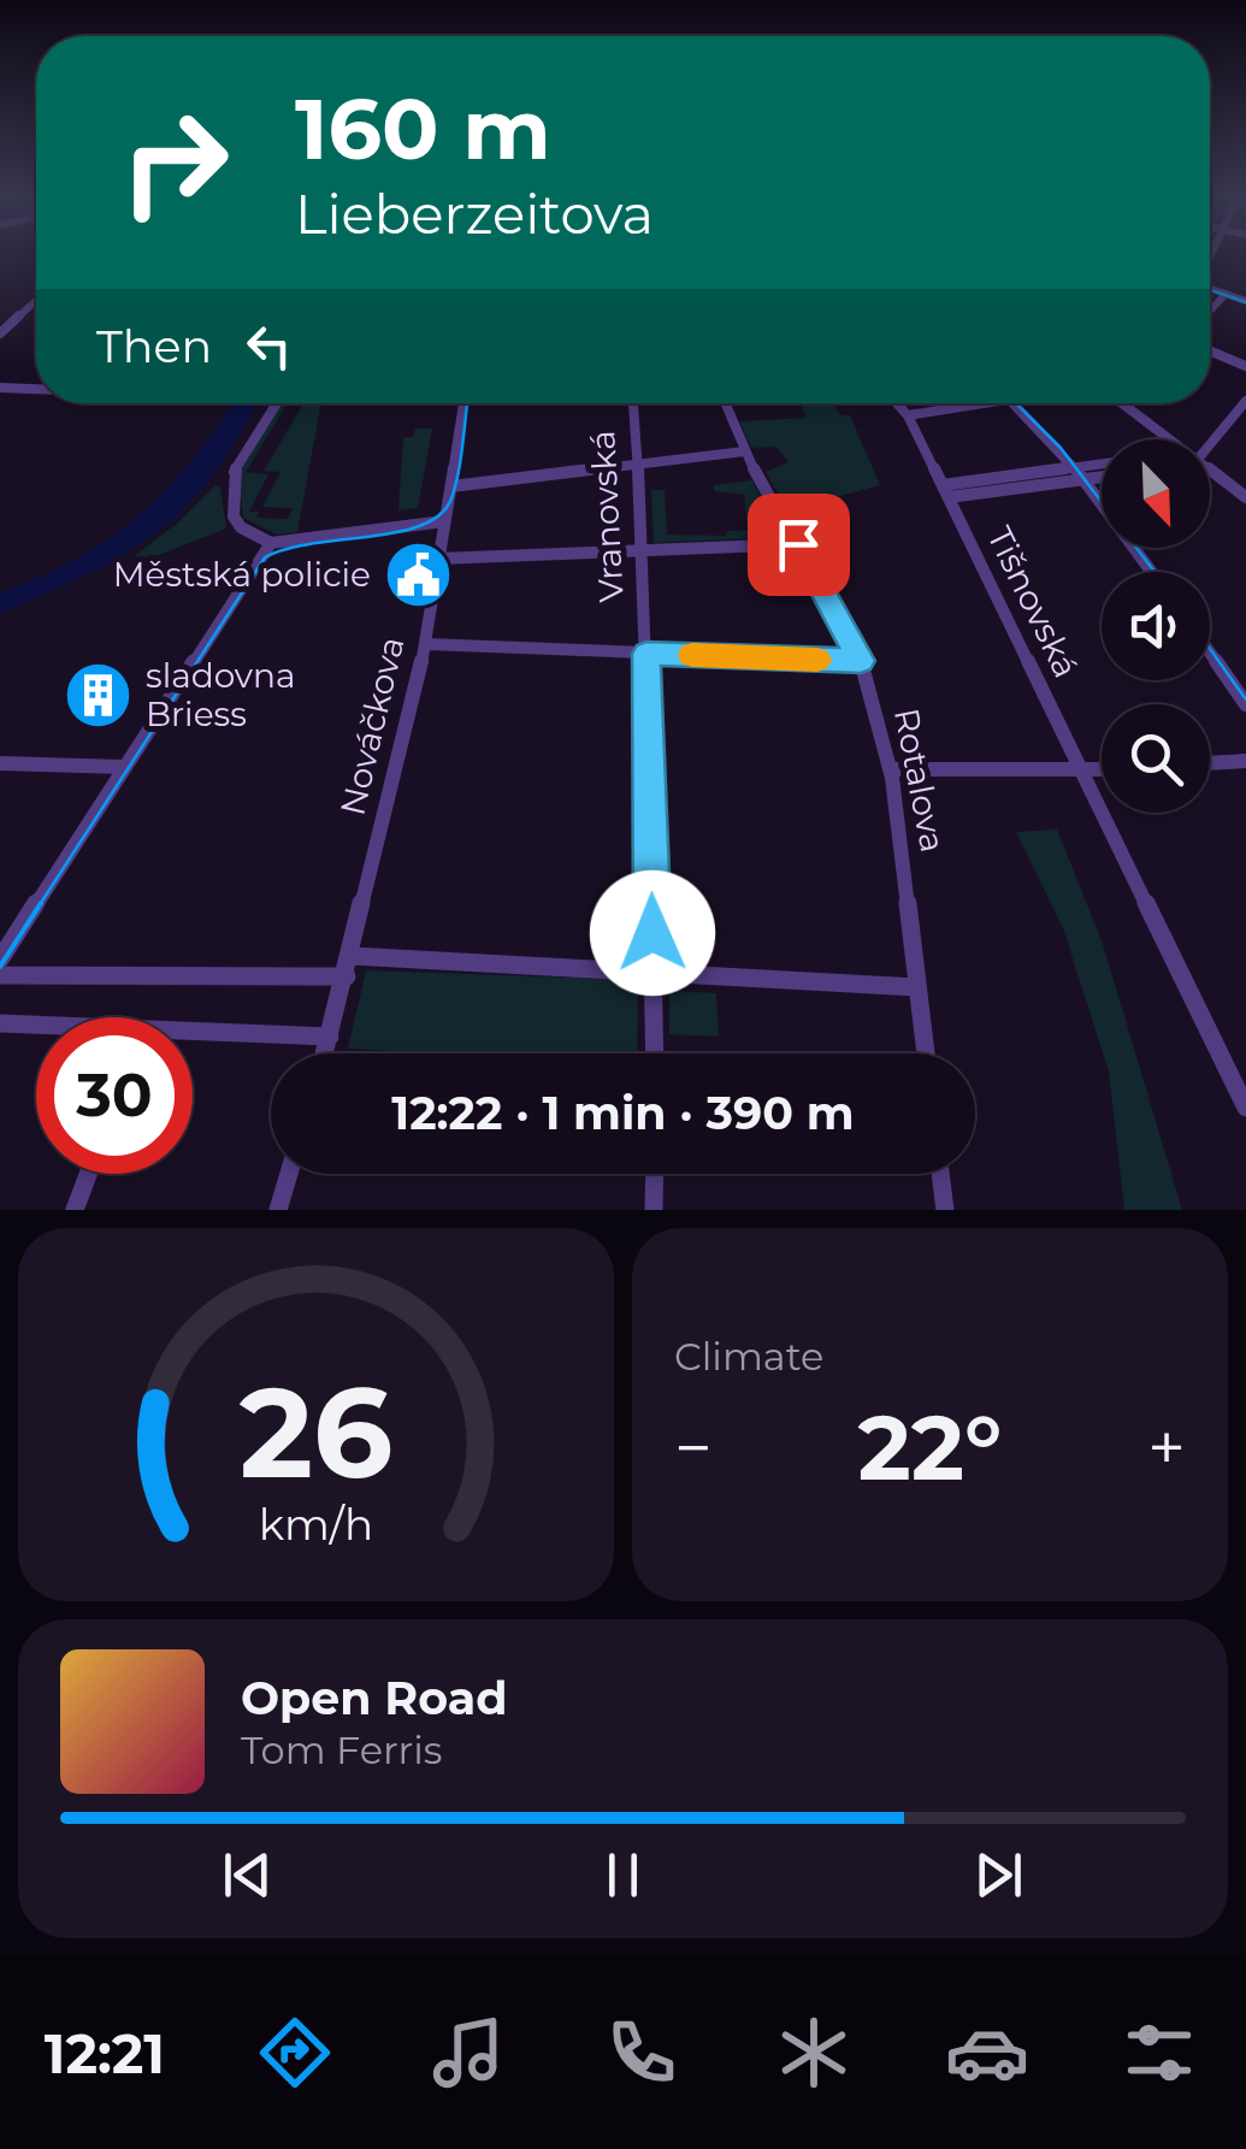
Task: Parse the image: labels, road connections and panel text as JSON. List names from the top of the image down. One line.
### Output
{"streets":{"street":["Vranovská","Tišnovská","Nováčkova","Rotalova"]},"places":{"public building":["Městská policie"],"building":["sladovna Briess"]},"north":"bottom right","page":{"turn":["160 m","Lieberzeitova"],"then":"Then","limit":"30","trip":"12:22 · 1 min · 390 m","tile":"Climate","heat":["−","22°","+"],"song":["Open Road","Tom Ferris"],"tabs":"12:21","gauge":["26","km/h"]}}
